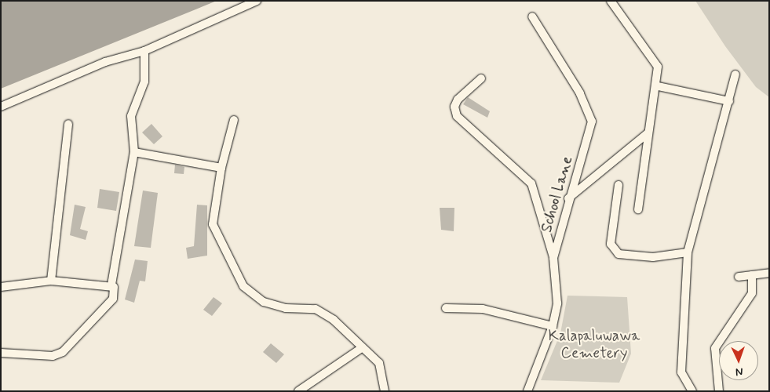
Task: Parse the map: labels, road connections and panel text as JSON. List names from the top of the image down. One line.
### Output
{"streets":{"street":["School Lane"]},"parks":["Kalapaluwawa Cemetery"],"north":"bottom"}
